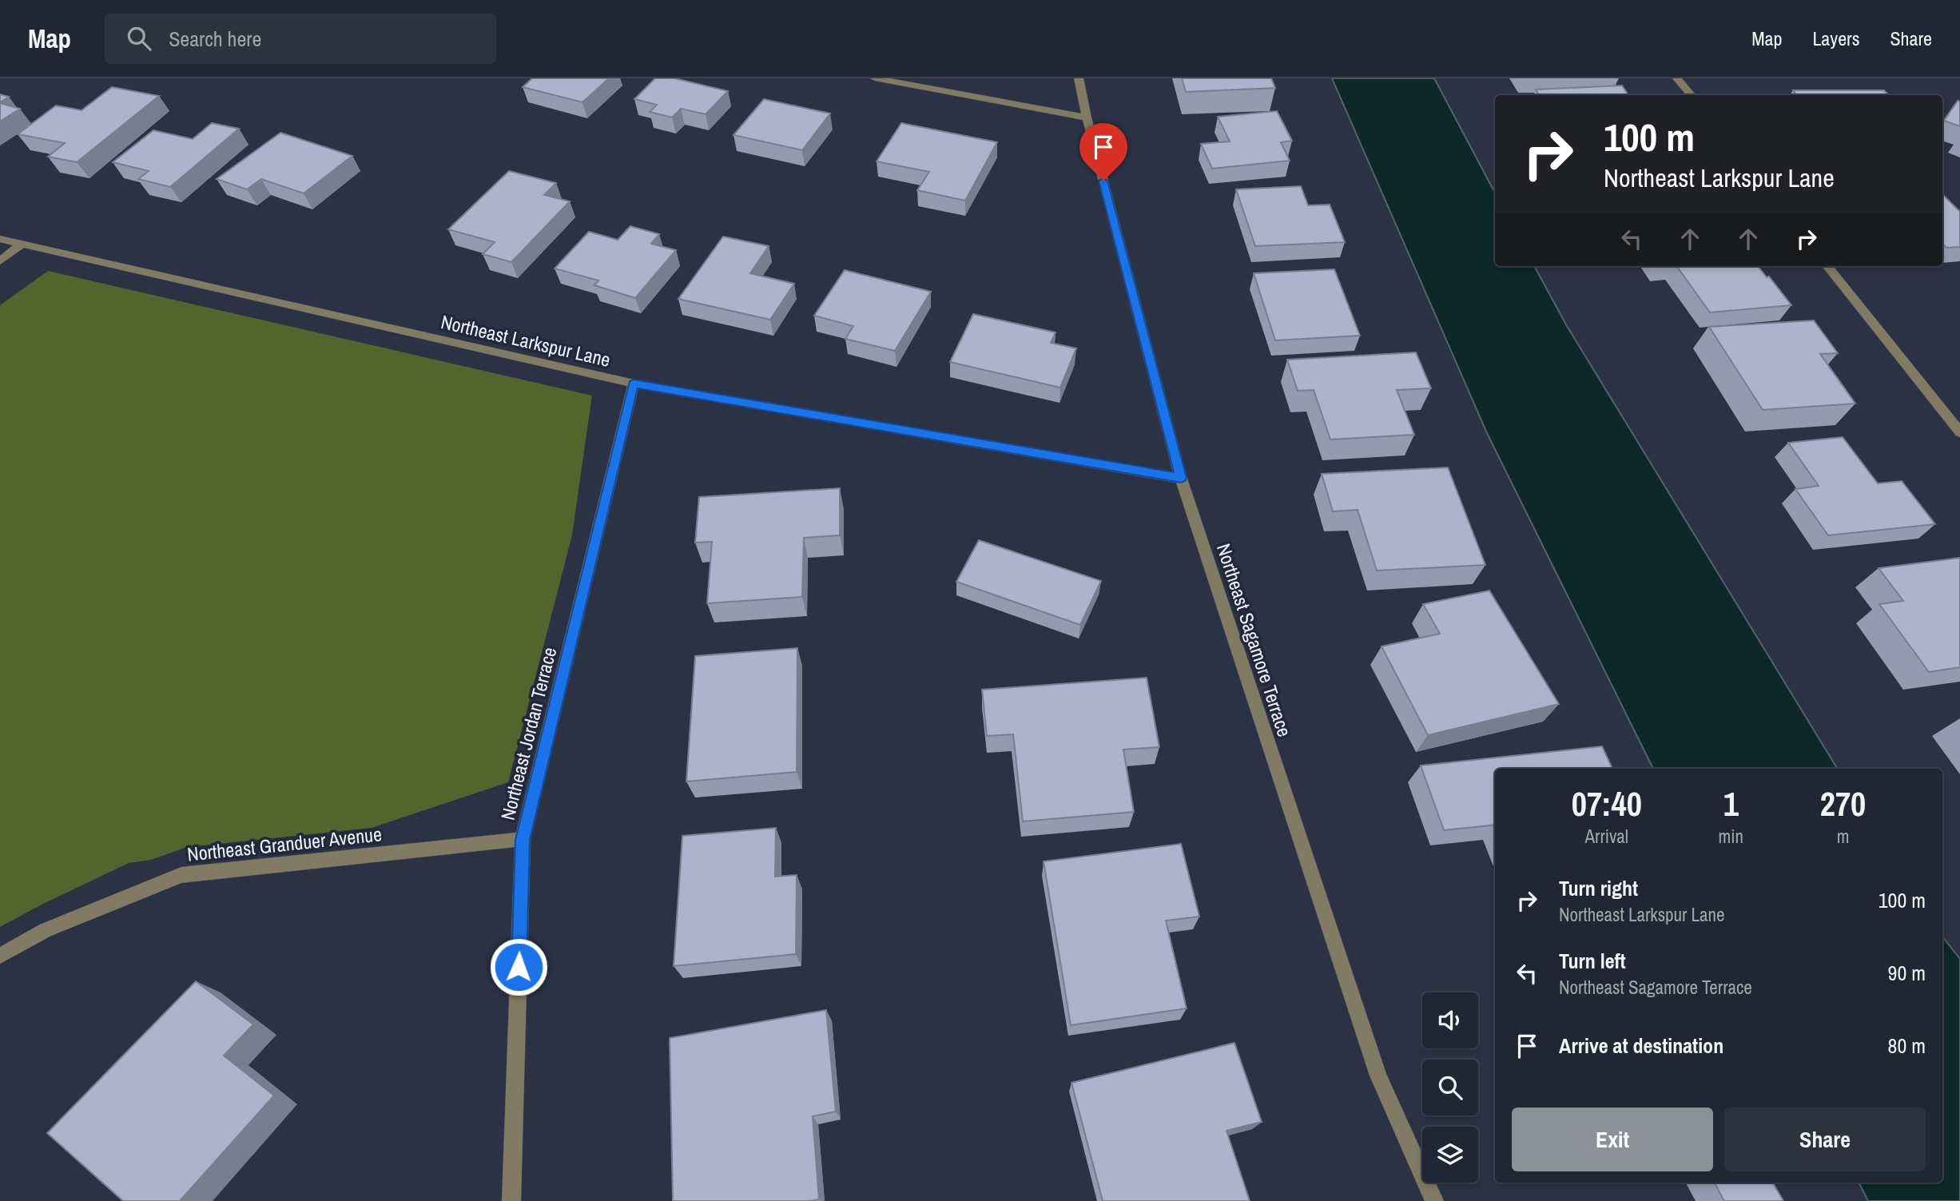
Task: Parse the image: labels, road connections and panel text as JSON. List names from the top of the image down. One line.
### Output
{"streets":{"street":["Northeast Larkspur Lane","Northeast Sagamore Terrace","Northeast Jordan Terrace","Northeast Granduer Avenue"]},"crossings":[["Northeast Larkspur Lane","Northeast Sagamore Terrace"],["Northeast Larkspur Lane","Northeast Jordan Terrace"],["Northeast Jordan Terrace","Northeast Granduer Avenue"]],"page":{"header":"Map","search":"Search here","nav":["Map","Layers","Share"],"turn":["100 m","Northeast Larkspur Lane"],"eta":["07:40","Arrival","1","min","270","m"],"list":[{"name":"Turn right","note":"Northeast Larkspur Lane","value":"100 m"},{"name":"Turn left","note":"Northeast Sagamore Terrace","value":"90 m"},{"name":"Arrive at destination","value":"80 m"}],"buttons":["Exit","Share"]}}
